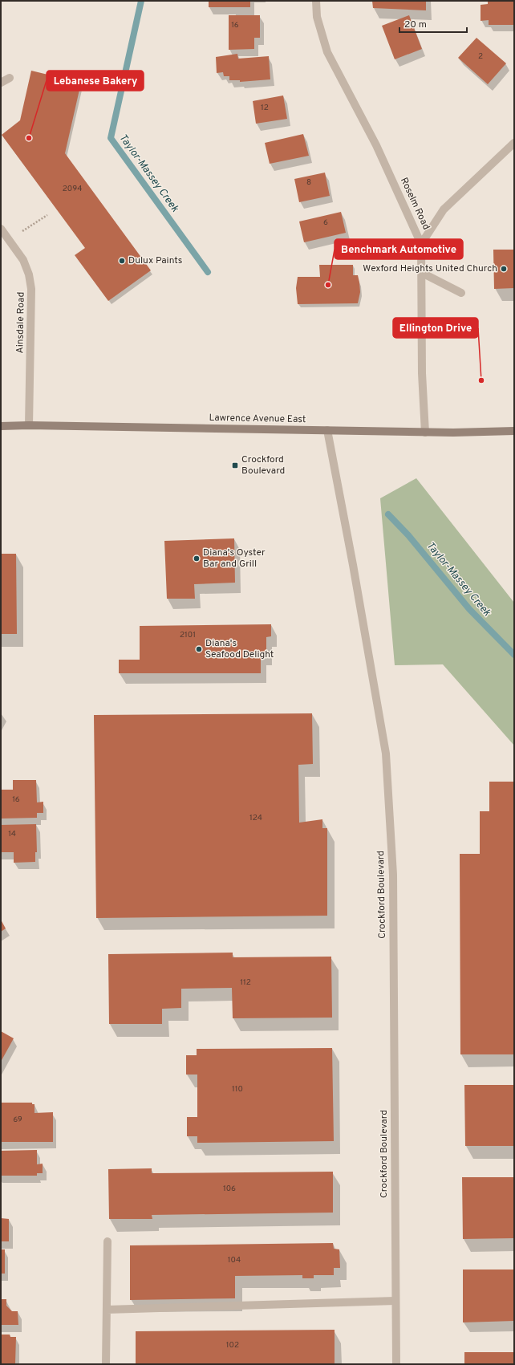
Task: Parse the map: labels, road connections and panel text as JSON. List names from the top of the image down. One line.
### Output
{"streets":{"main road":["Lawrence Avenue East"],"street":["Roselm Road","Ainsdale Road","Crockford Boulevard"]},"crossings":[["Roselm Road","Lawrence Avenue East"],["Ainsdale Road","Lawrence Avenue East"],["Lawrence Avenue East","Crockford Boulevard"]],"water":["Taylor-Massey Creek"],"places":{"other":["Lebanese Bakery","Dulux Paints","Wexford Heights United Church","Benchmark Automotive","Ellington Drive","Diana's Oyster Bar and Grill","Diana's Seafood Delight"],"transit":["Crockford Boulevard"]},"house_numbers":["16","2","12","8","2094","6","2101","16","124","14","112","110","69","106","104","102"],"scale_bar":"20 m"}
